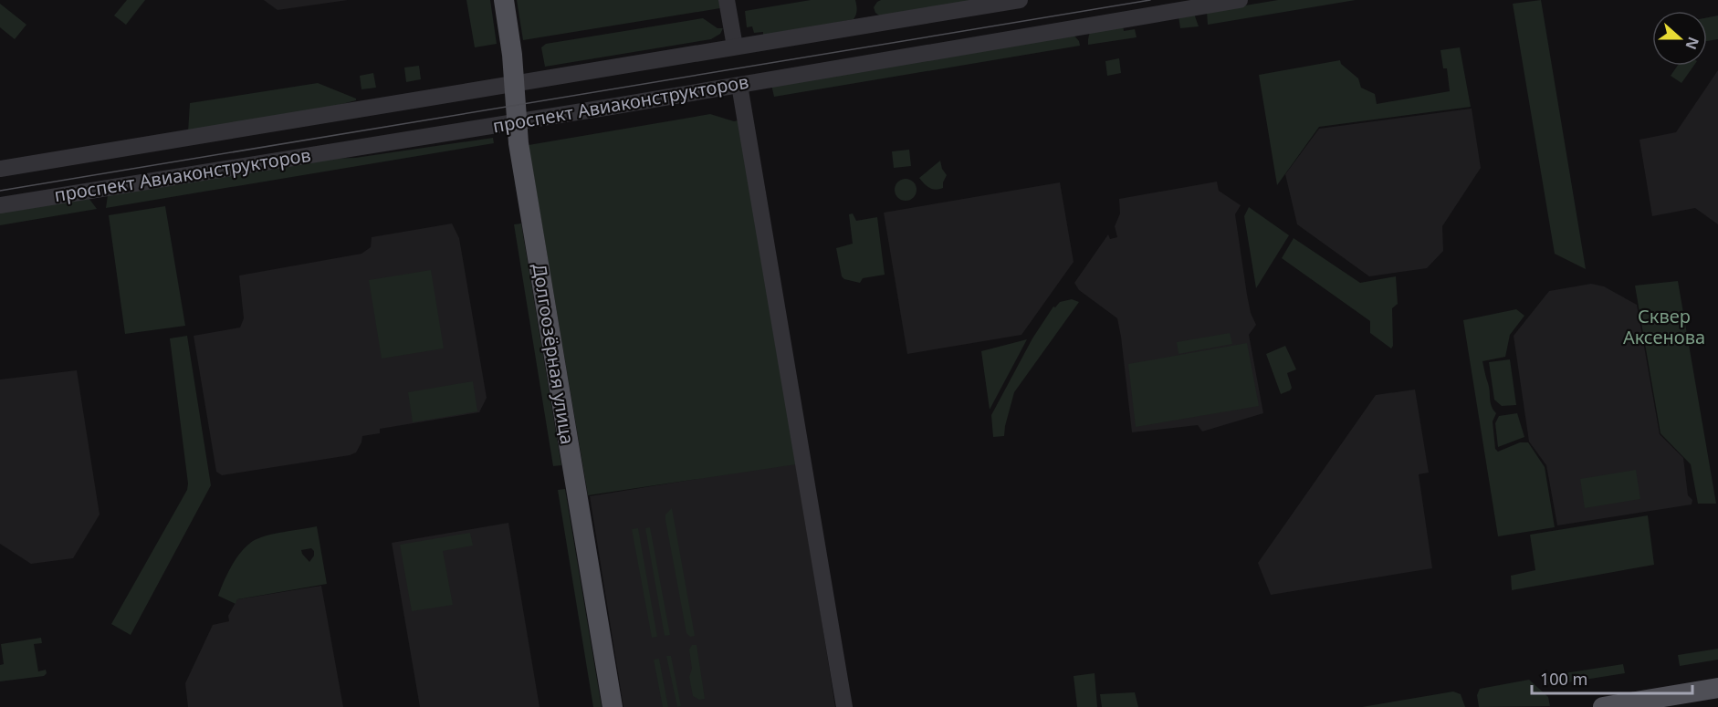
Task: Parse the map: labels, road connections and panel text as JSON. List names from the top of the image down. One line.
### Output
{"streets":{"main road":["Долгоозёрная улица"],"street":["проспект Авиаконструкторов"]},"crossings":[["проспект Авиаконструкторов","Долгоозёрная улица"]],"parks":["Сквер Аксенова"],"scale_bar":"100 m","north":"right"}
